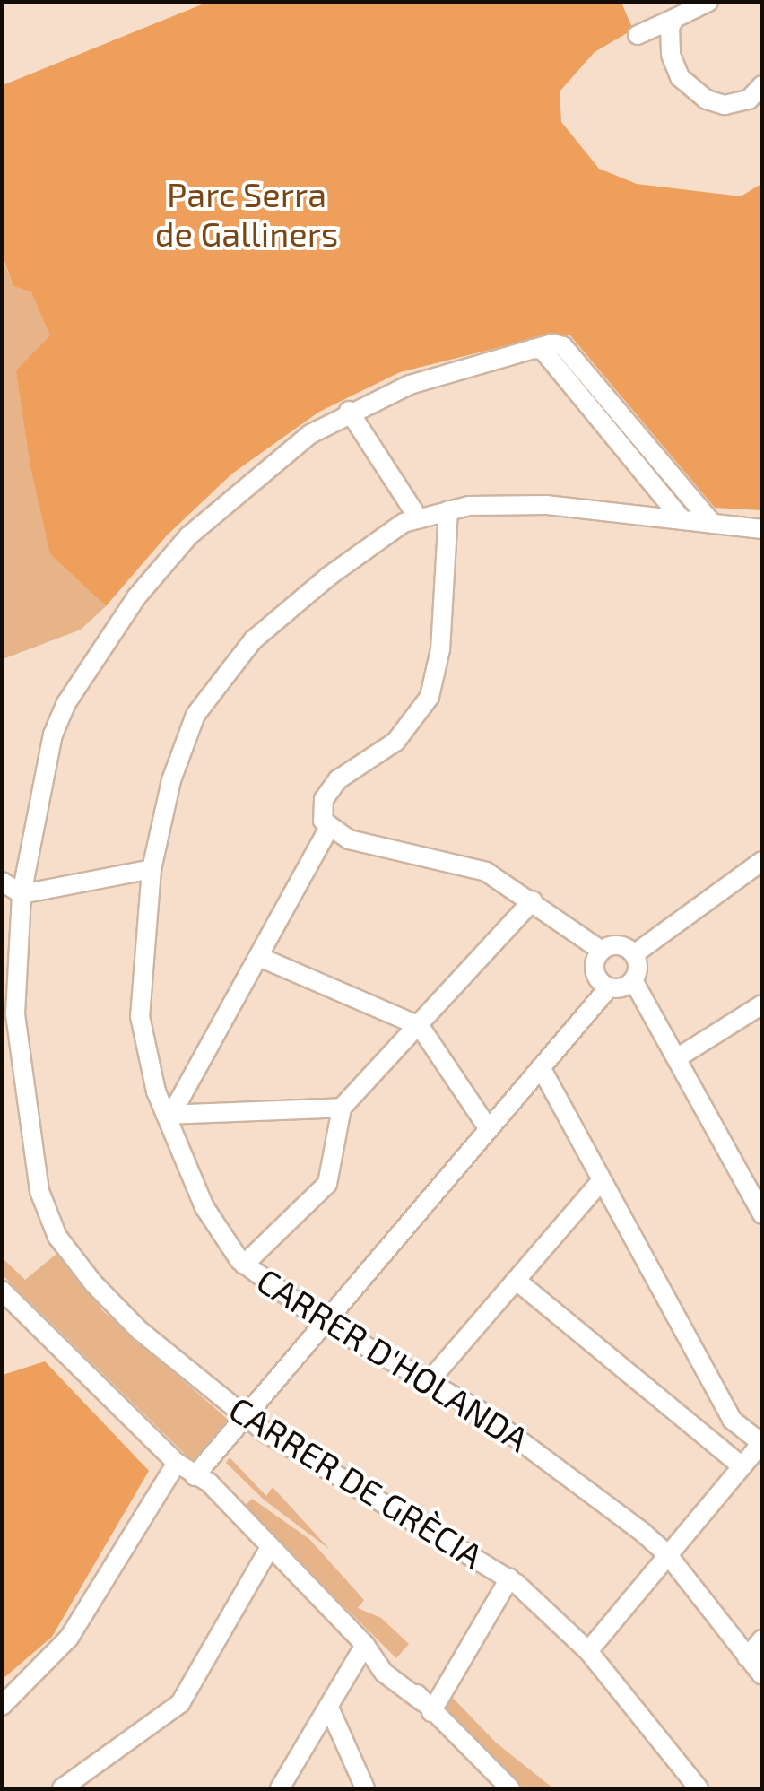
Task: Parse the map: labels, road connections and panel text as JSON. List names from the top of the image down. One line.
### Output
{"streets":{"street":["CARRER D'HOLANDA","CARRER DE GRÈCIA"]},"parks":["Parc Serra de Galliners"]}
